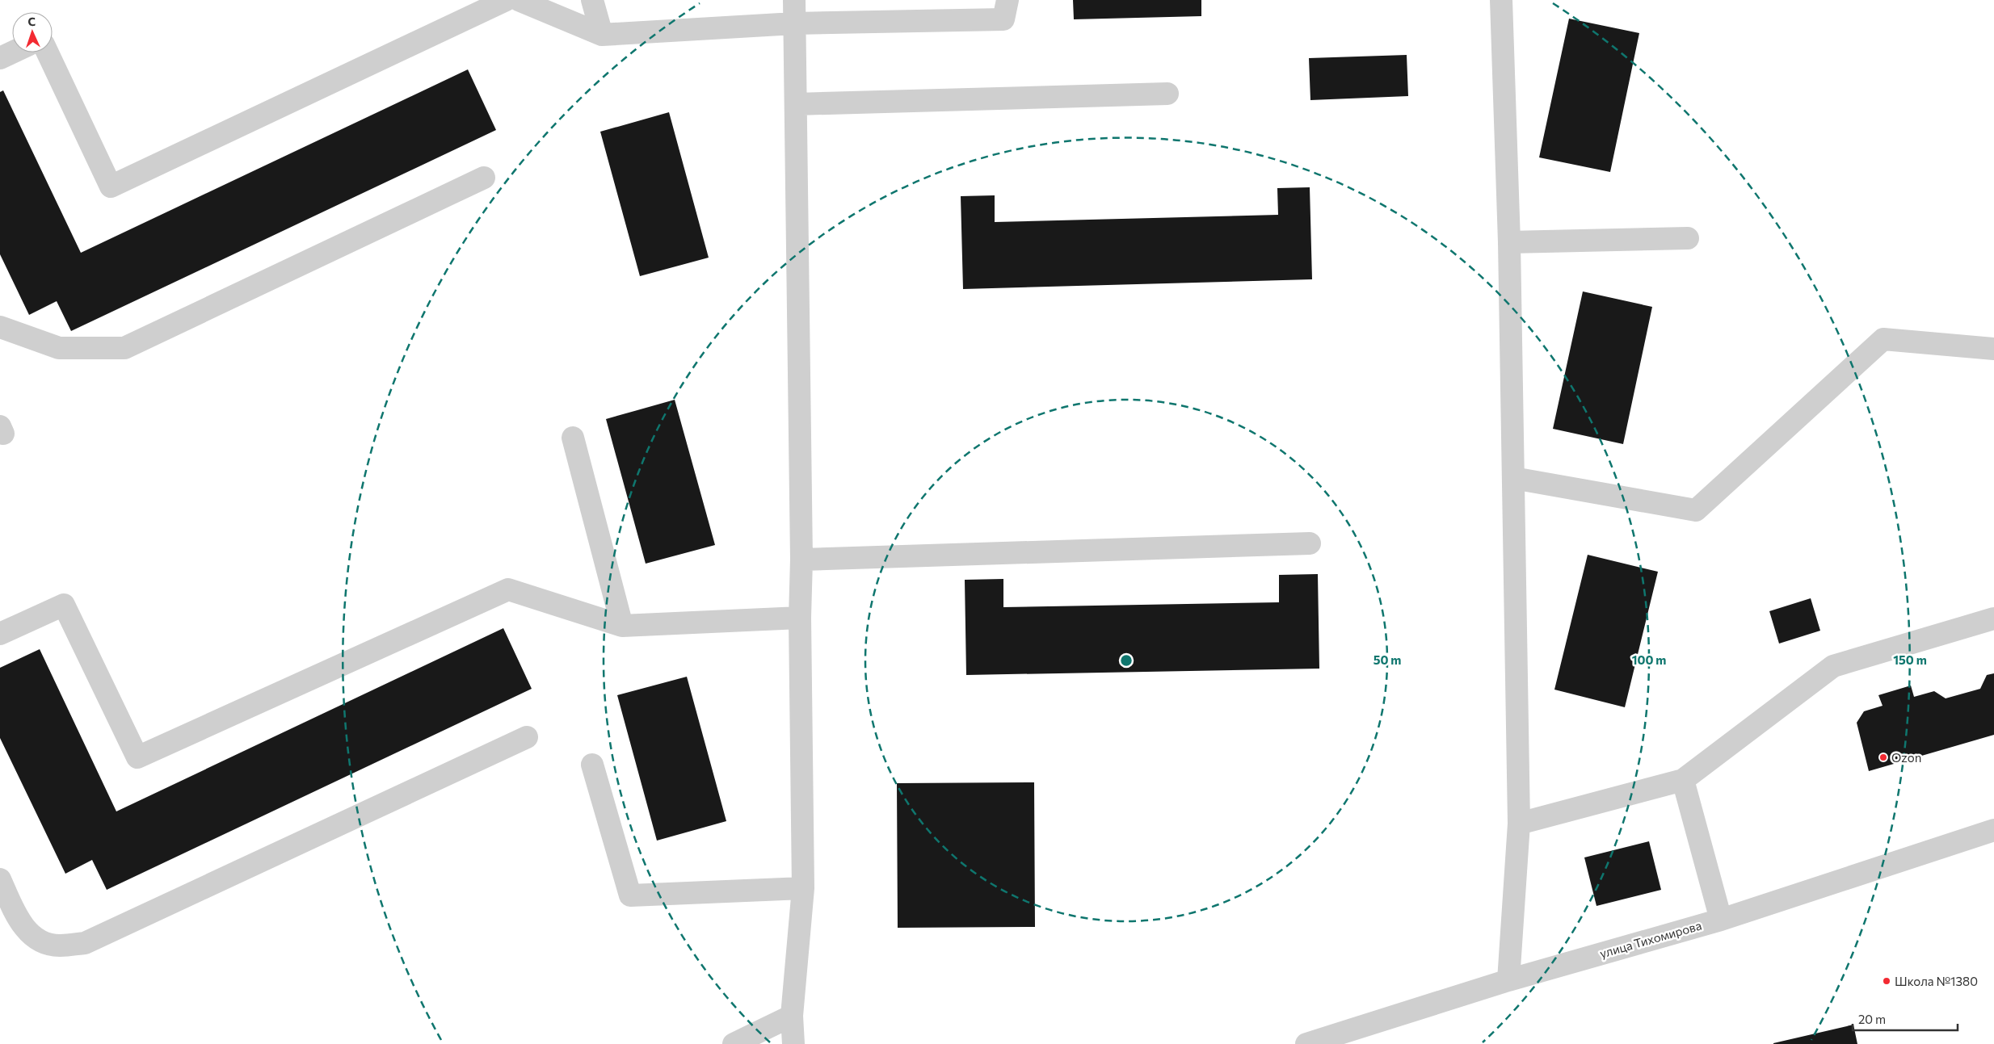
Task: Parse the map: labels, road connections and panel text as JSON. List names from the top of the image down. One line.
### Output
{"streets":{"street":["улица Тихомирова"]},"places":["Ozon","Школа №1380"],"scale_bar":"20 m","north":"top","rings":["50 m","100 m","150 m"]}
